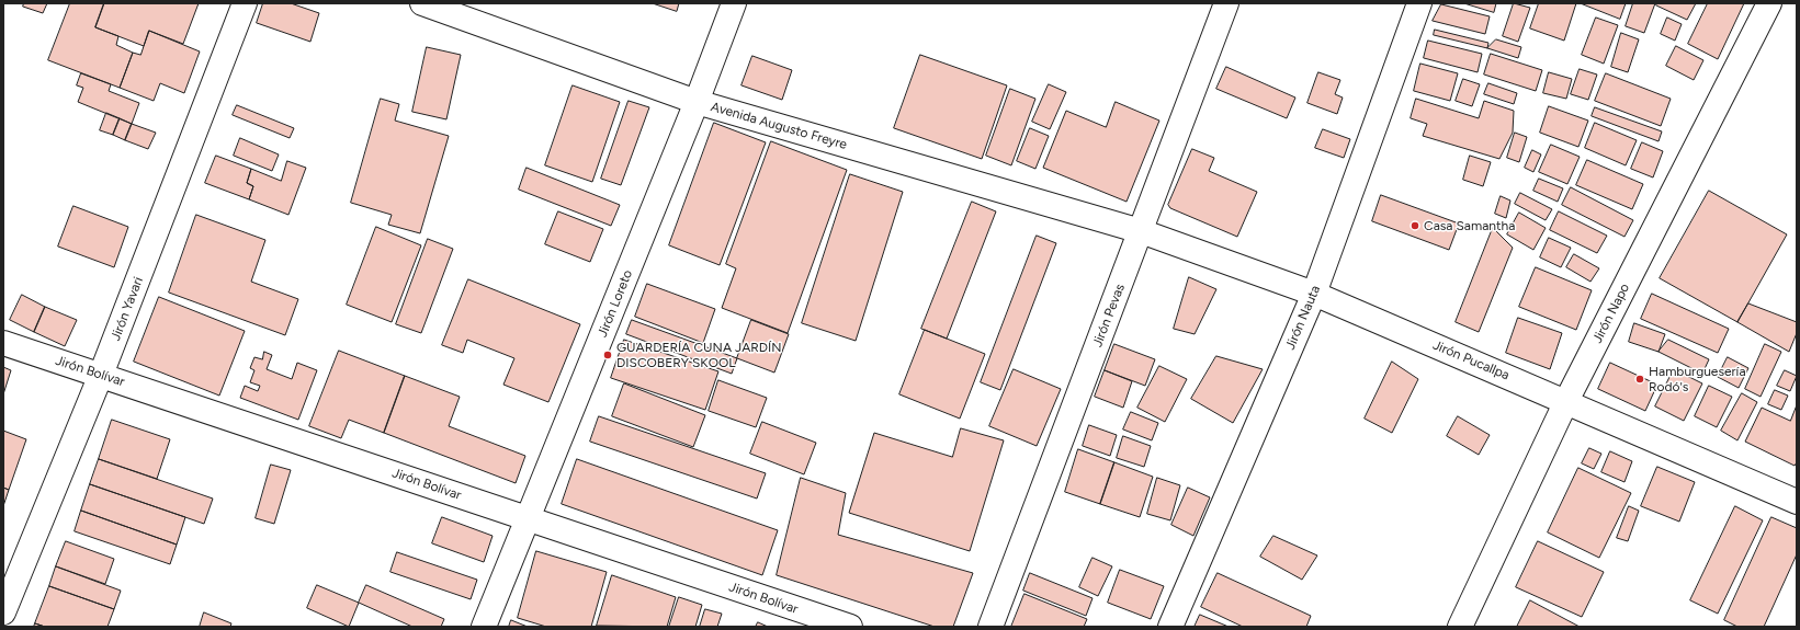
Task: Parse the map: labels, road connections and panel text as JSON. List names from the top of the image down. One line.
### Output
{"streets":{"street":["Avenida Augusto Freyre","Jirón Loreto","Jirón Yavari","Jirón Napo","Jirón Pevas","Jirón Nauta","Jirón Pucallpa","Jirón Bolívar"]},"crossings":[["Avenida Augusto Freyre","Jirón Loreto"],["Avenida Augusto Freyre","Jirón Pevas"],["Avenida Augusto Freyre","Jirón Pucallpa"],["Jirón Loreto","Jirón Bolívar"],["Jirón Yavari","Jirón Bolívar"],["Jirón Napo","Jirón Pucallpa"],["Jirón Pevas","Jirón Pucallpa"],["Jirón Nauta","Jirón Pucallpa"]],"places":["Casa Samantha","GUARDERÍA CUNA JARDÍN DISCOBERY SKOOL","Hamburguesería Rodó's"]}
